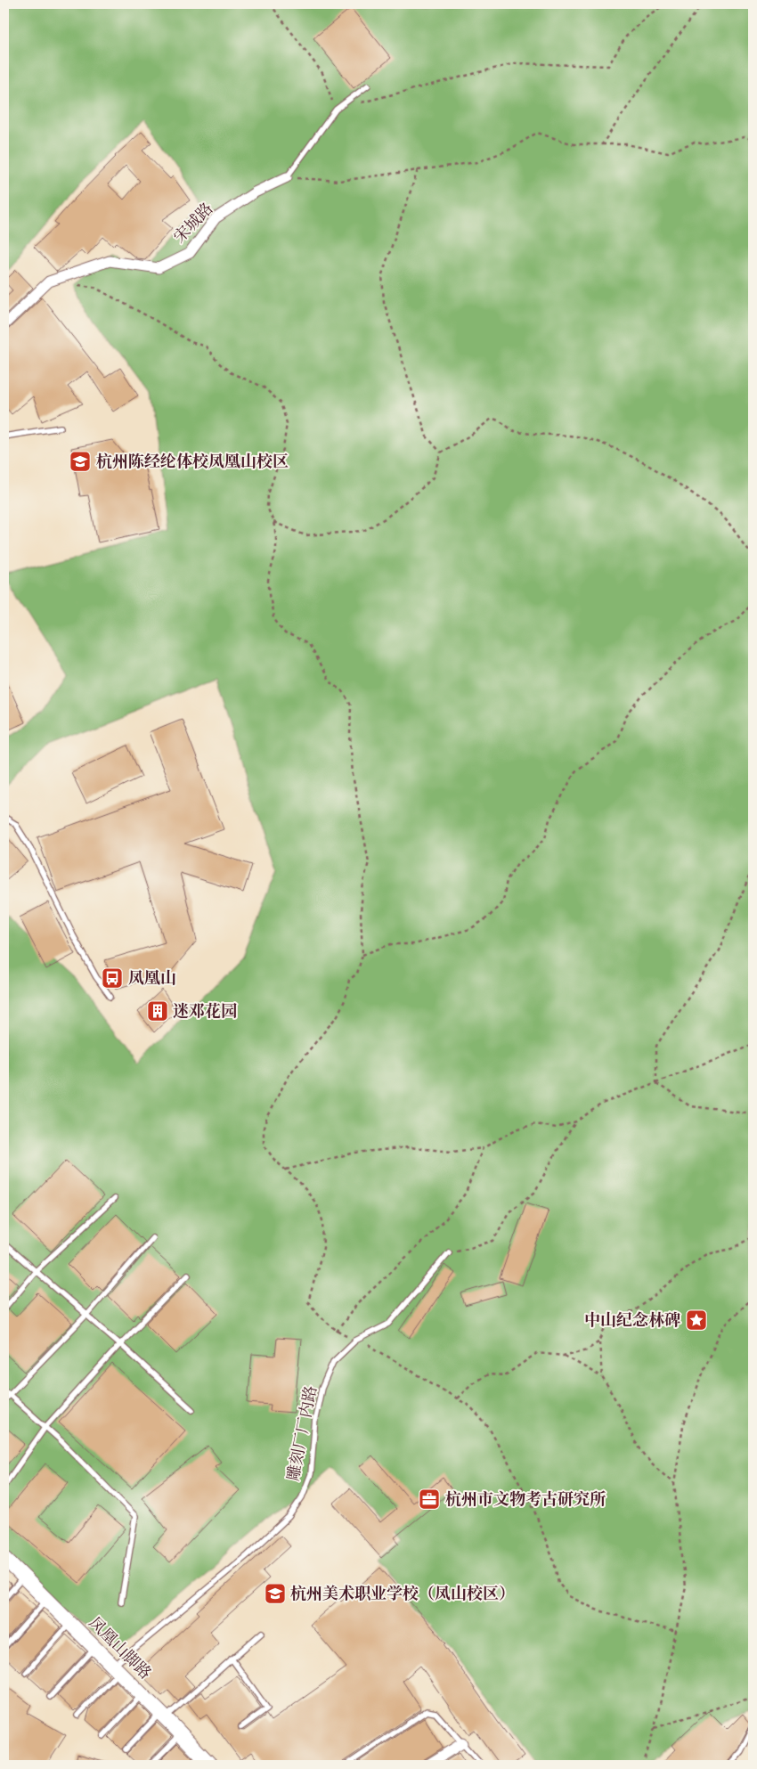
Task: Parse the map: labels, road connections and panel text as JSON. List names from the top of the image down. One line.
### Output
{"streets":{"street":["宋城路","凤凰山脚路"],"lane":["雕刻厂厂内路"]},"crossings":[["雕刻厂厂内路","凤凰山脚路"]],"places":{"school or university":["杭州陈经纶体校凤凰山校区","杭州美术职业学校（凤山校区）"],"bus stop":["凤凰山"],"building":["迷邓花园"],"place":["中山纪念林碑"],"office":["杭州市文物考古研究所"]}}
